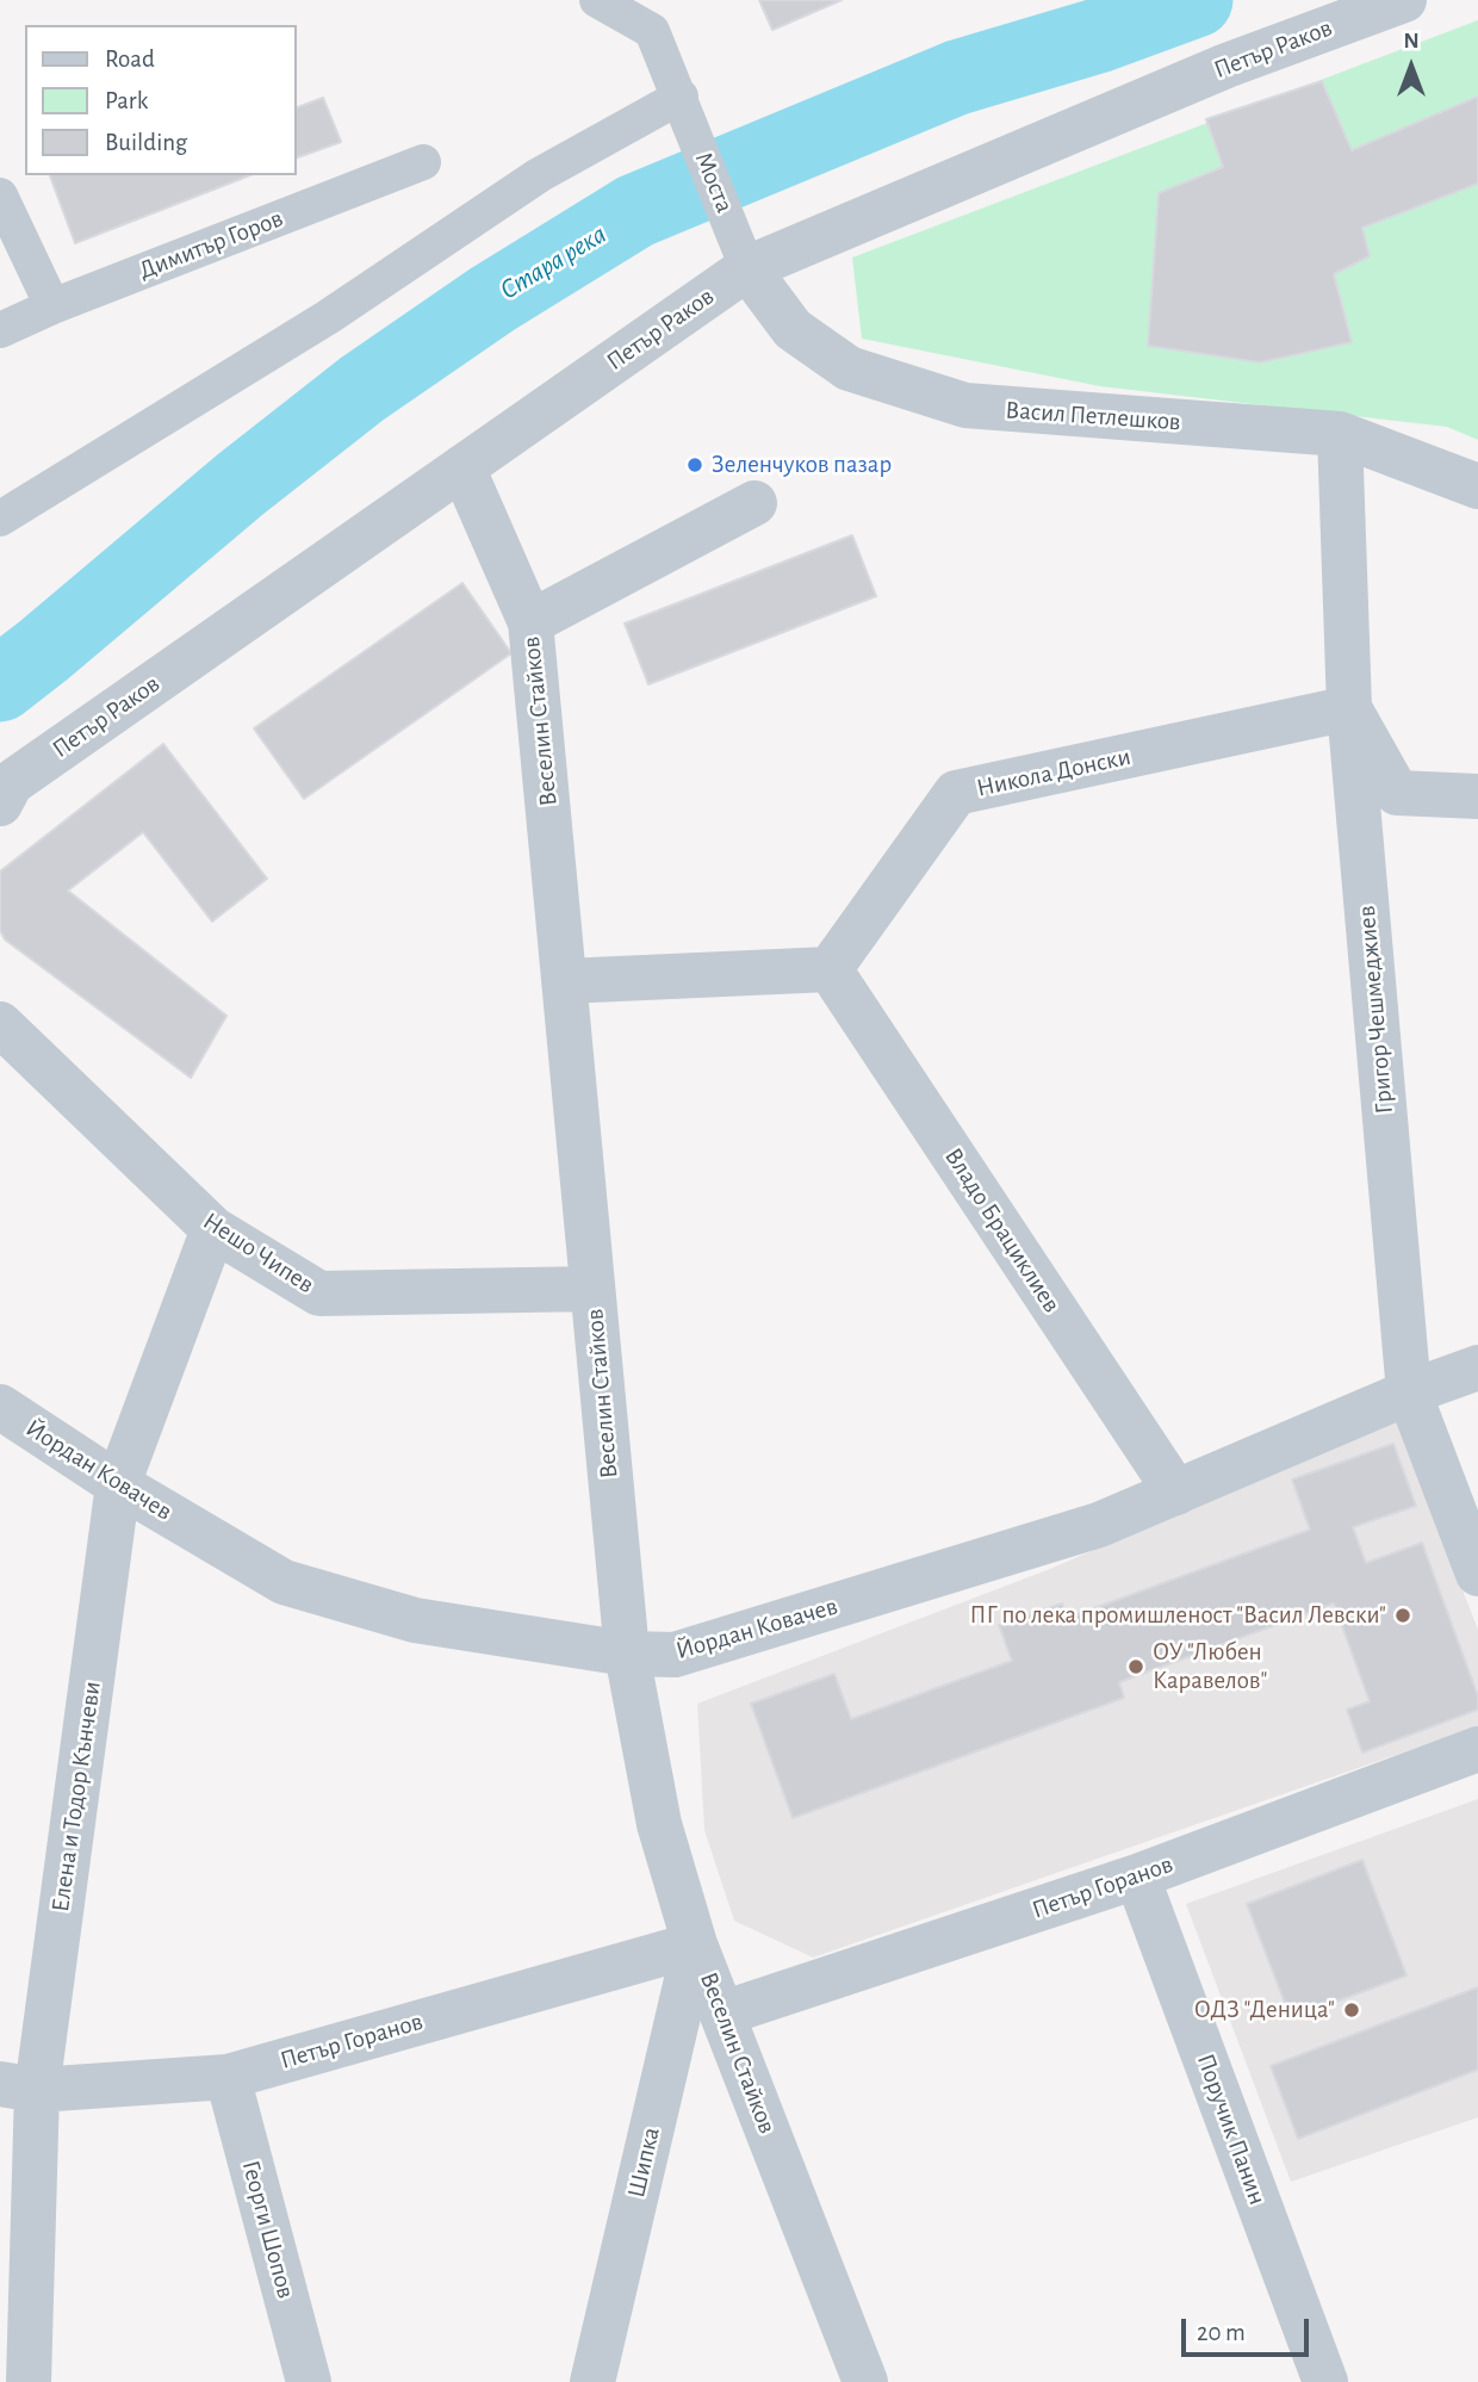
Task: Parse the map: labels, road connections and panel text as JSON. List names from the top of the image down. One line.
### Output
{"streets":{"street":["Петър Раков","Моста","Димитър Горов","Васил Петлешков","Веселин Стайков","Никола Донски","Григор Чешмеджиев","Владо Брациклиев","Нешо Чипев","Йордан Ковачев","Елена и Тодор Кънчеви","Петър Горанов","Поручик Панин","Шипка","Георги Шопов"]},"crossings":[["Петър Раков","Моста"],["Петър Раков","Васил Петлешков"],["Моста","Васил Петлешков"],["Васил Петлешков","Григор Чешмеджиев"],["Веселин Стайков","Нешо Чипев"],["Веселин Стайков","Йордан Ковачев"],["Веселин Стайков","Петър Горанов"],["Веселин Стайков","Шипка"],["Никола Донски","Григор Чешмеджиев"],["Никола Донски","Владо Брациклиев"],["Григор Чешмеджиев","Йордан Ковачев"],["Владо Брациклиев","Йордан Ковачев"],["Нешо Чипев","Елена и Тодор Кънчеви"],["Йордан Ковачев","Елена и Тодор Кънчеви"],["Елена и Тодор Кънчеви","Петър Горанов"],["Петър Горанов","Поручик Панин"],["Петър Горанов","Шипка"],["Петър Горанов","Георги Шопов"]],"water":["Стара река"],"places":["Зеленчуков пазар","ПГ по лека промишленост \"Васил Левски\"","ОУ \"Любен Каравелов\"","ОДЗ \"Деница\""],"legend":["Road","Park","Building"],"scale_bar":"20 m","north":"top"}
